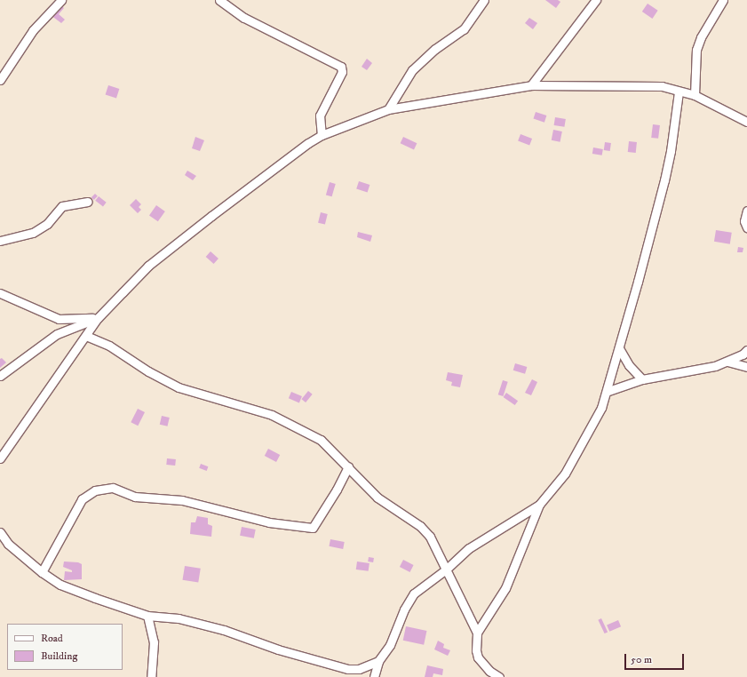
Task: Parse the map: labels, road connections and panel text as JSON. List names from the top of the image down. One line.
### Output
{"legend":["Road","Building"],"scale_bar":"50 m"}
